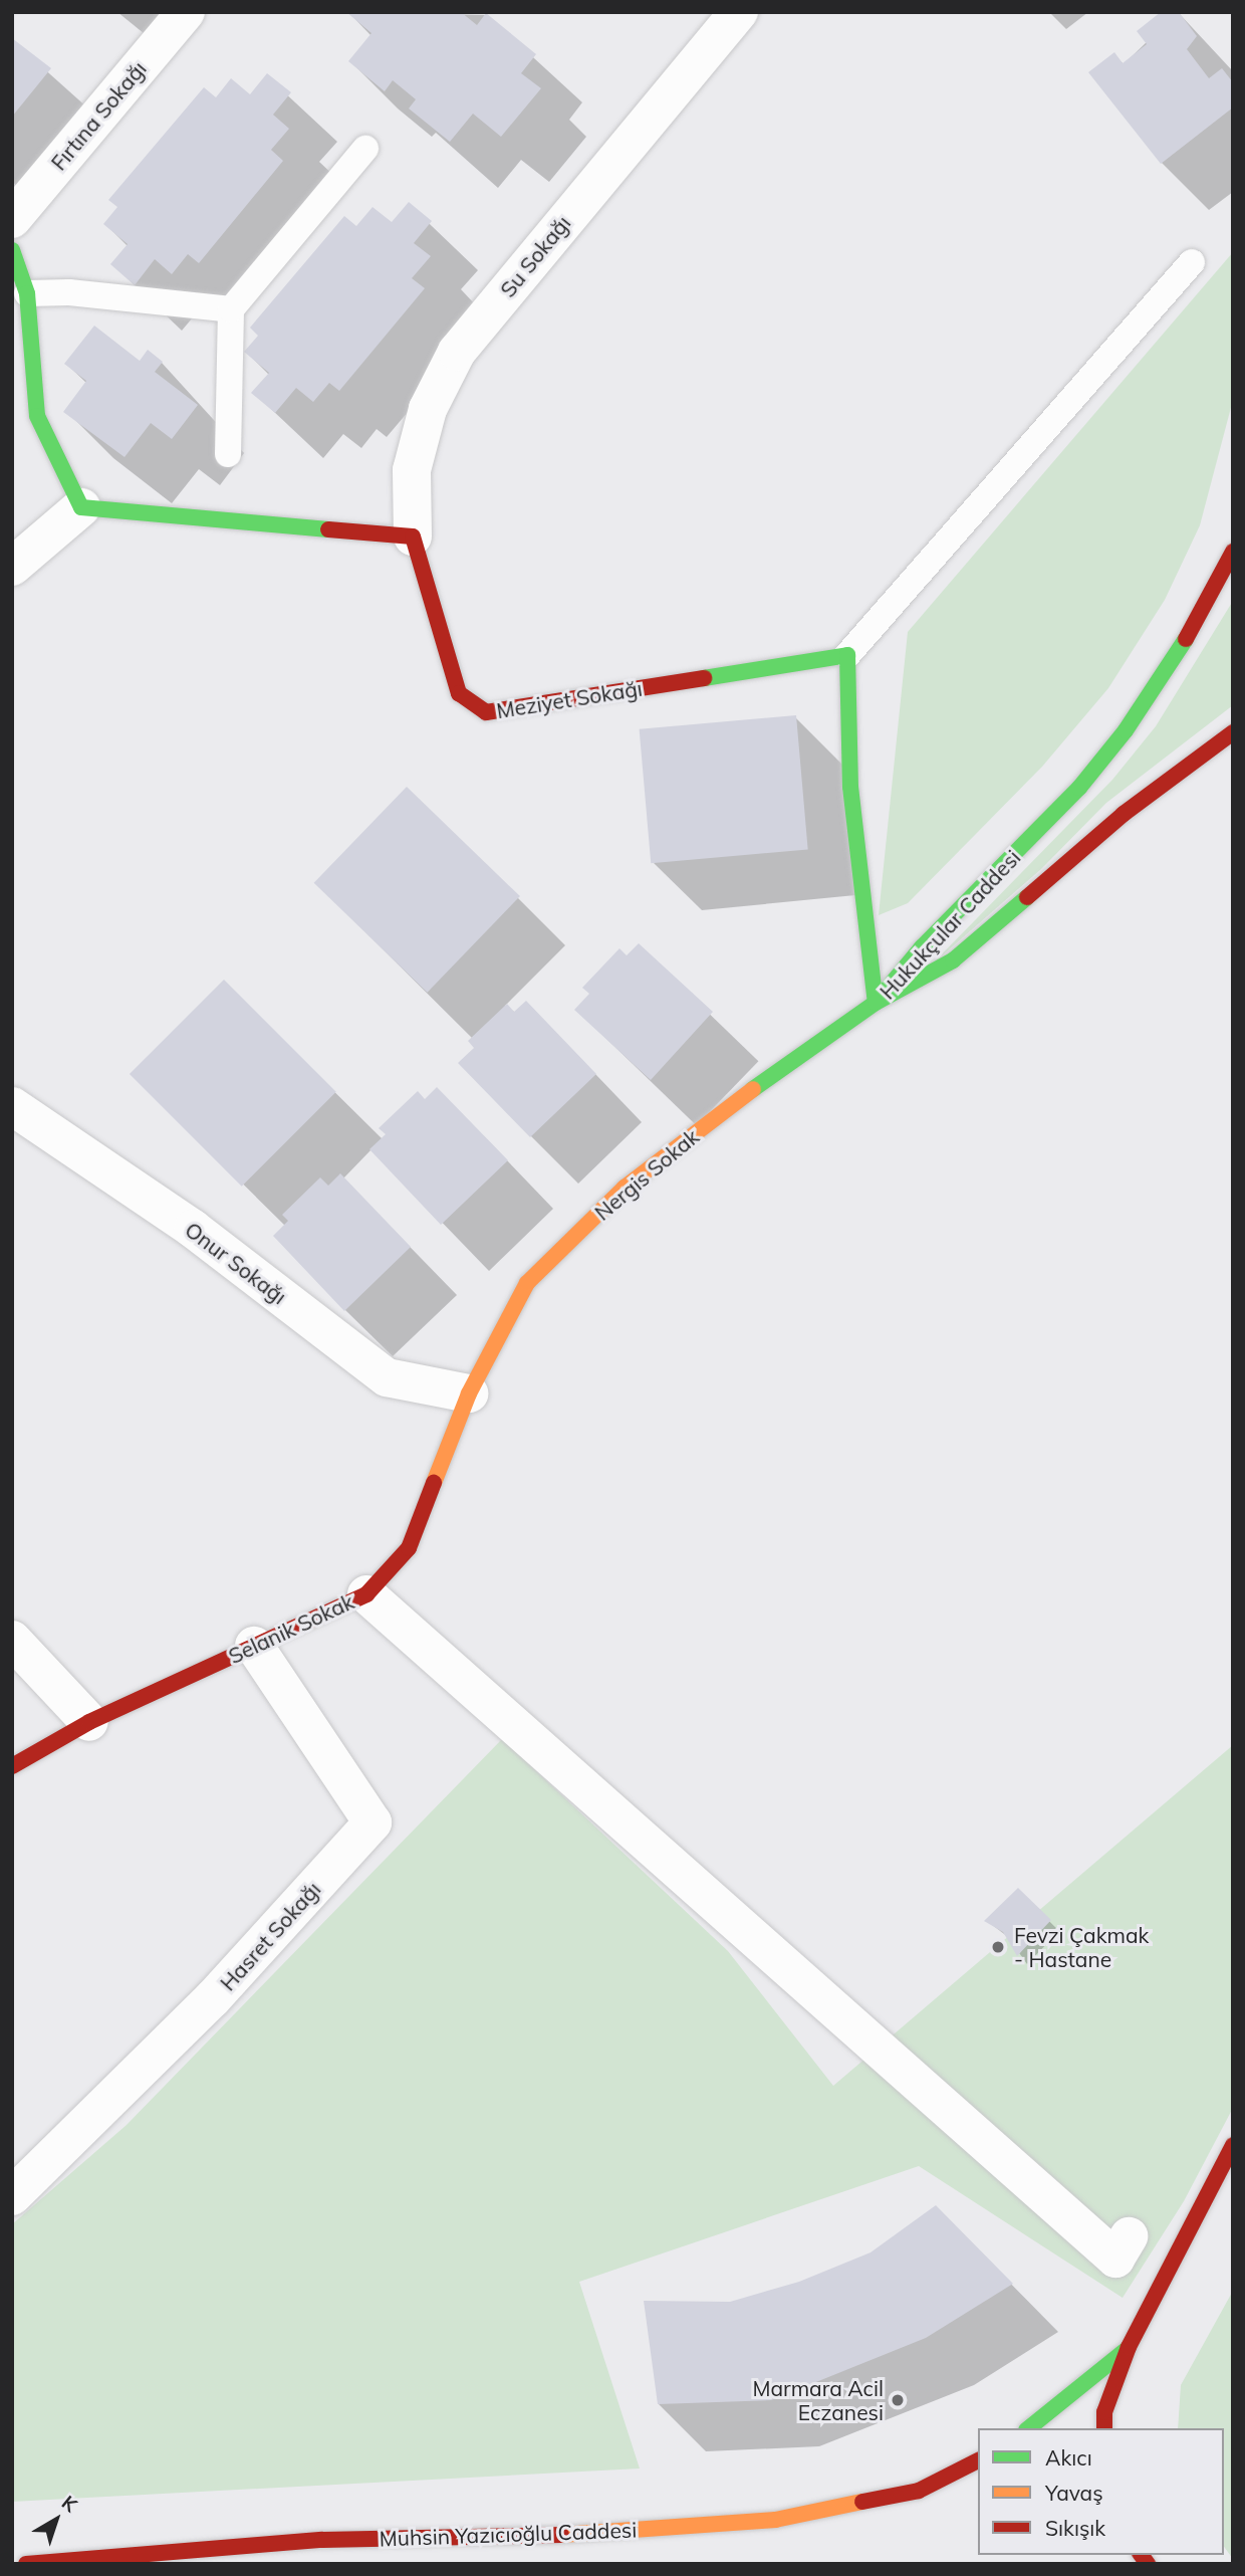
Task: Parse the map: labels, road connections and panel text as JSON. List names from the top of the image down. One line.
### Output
{"streets":{"street":["Fırtına Sokağı","Su Sokağı","Meziyet Sokağı","Hukukçular Caddesi","Nergis Sokak","Onur Sokağı","Selanik Sokak","Hasret Sokağı","Muhsin Yazıcıoğlu Caddesi"]},"crossings":[["Su Sokağı","Meziyet Sokağı"],["Hukukçular Caddesi","Nergis Sokak"],["Nergis Sokak","Onur Sokağı"],["Nergis Sokak","Selanik Sokak"],["Onur Sokağı","Selanik Sokak"],["Selanik Sokak","Hasret Sokağı"]],"places":["Fevzi Çakmak - Hastane","Marmara Acil Eczanesi"],"legend":["Akıcı","Yavaş","Sıkışık"],"north":"top right"}
